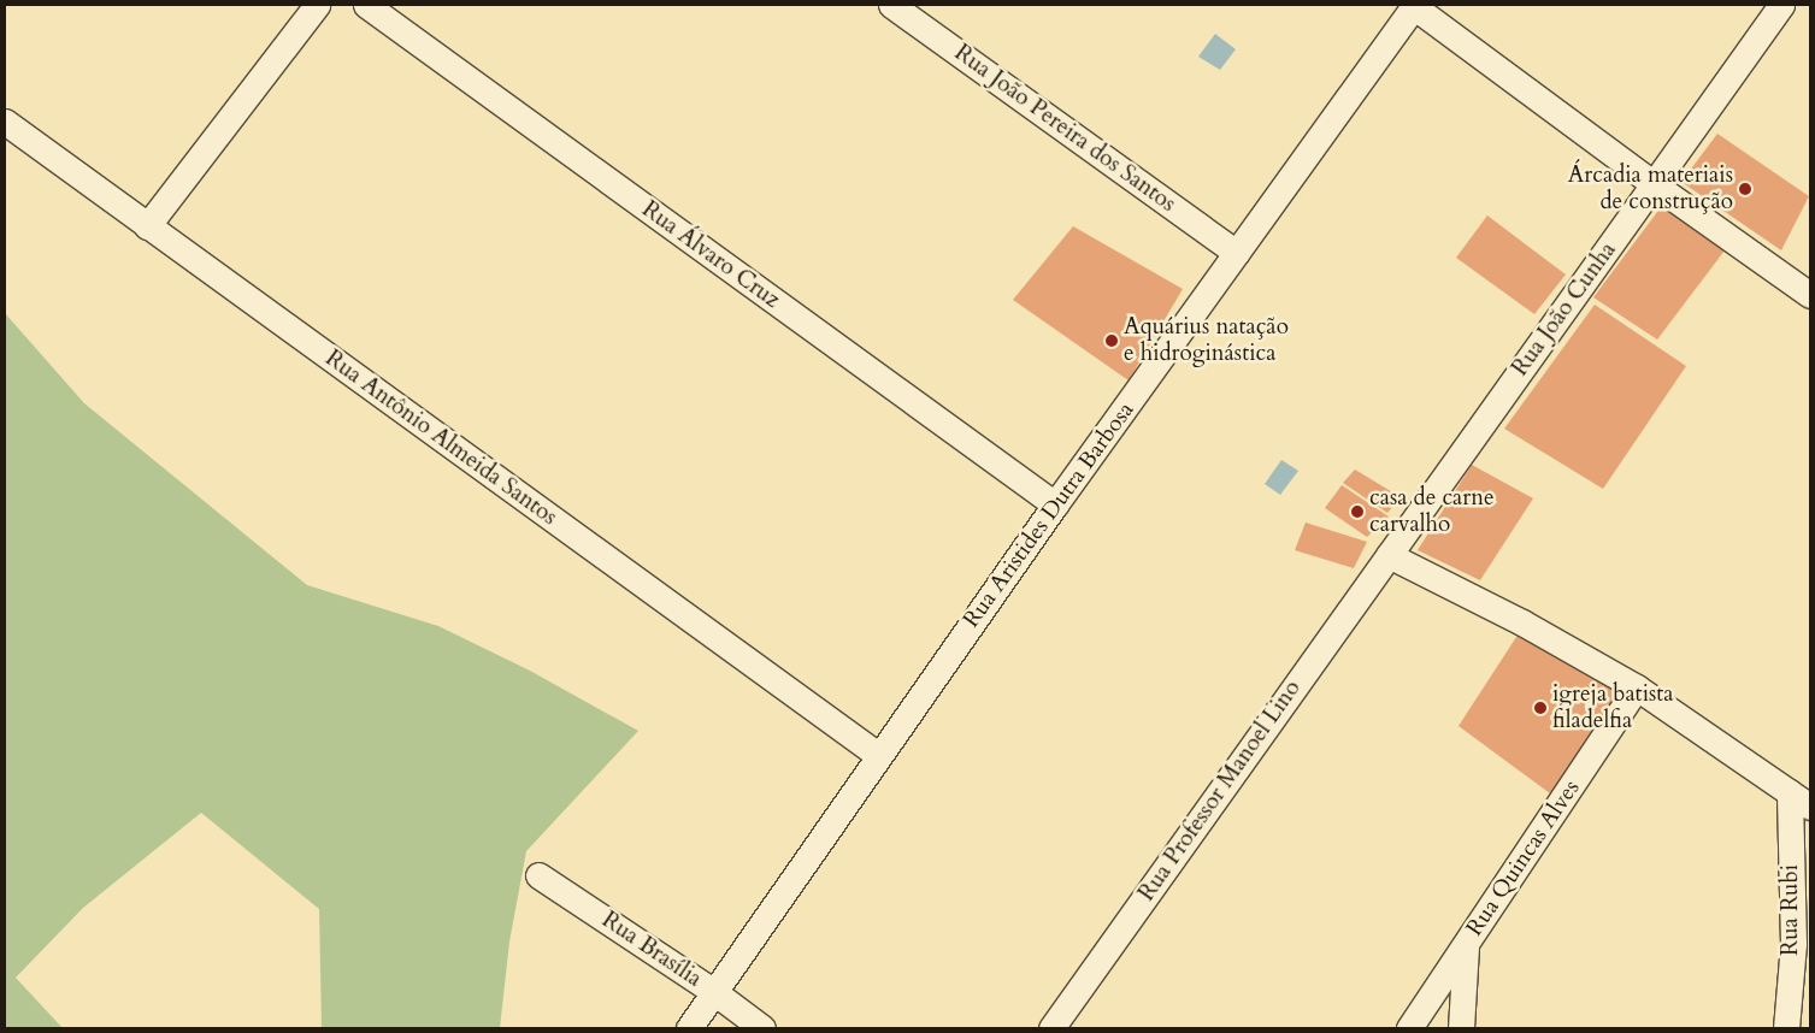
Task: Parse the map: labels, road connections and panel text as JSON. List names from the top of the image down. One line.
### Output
{"streets":{"street":["Rua João Pereira dos Santos","Rua Álvaro Cruz","Rua João Cunha","Rua Antônio Almeida Santos","Rua Aristides Dutra Barbosa","Rua Professor Manoel Lino","Rua Quincas Alves","Rua Rubi","Rua Brasília"]},"crossings":[["Rua João Pereira dos Santos","Rua Aristides Dutra Barbosa"],["Rua Álvaro Cruz","Rua Aristides Dutra Barbosa"],["Rua João Cunha","Rua Professor Manoel Lino"],["Rua Antônio Almeida Santos","Rua Aristides Dutra Barbosa"],["Rua Aristides Dutra Barbosa","Rua Brasília"]],"places":["Árcadia materiais de construção","Aquárius natação e hidroginástica","casa de carne carvalho","igreja batista filadelfia"]}
